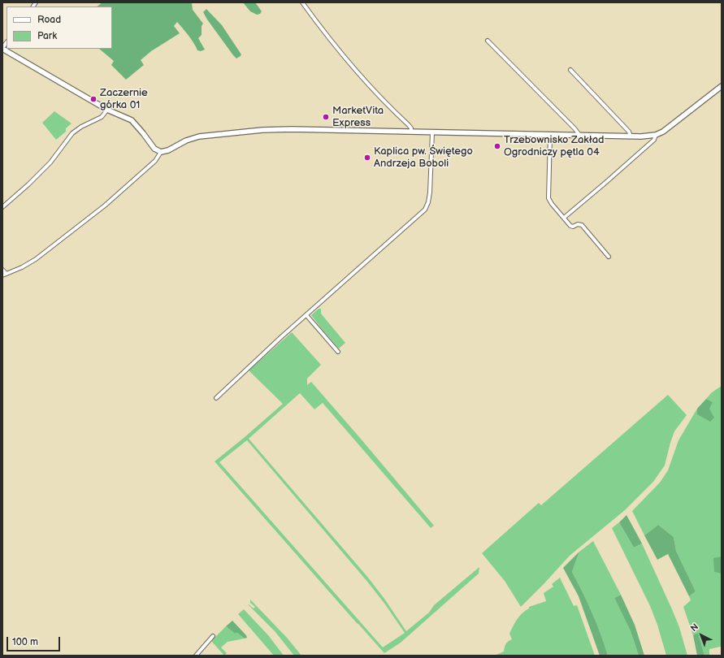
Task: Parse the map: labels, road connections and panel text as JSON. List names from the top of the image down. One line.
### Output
{"places":["Zaczernie górka 01","MarketVita Express","Trzebownisko Zakład Ogrodniczy pętla 04","Kaplica pw. Świętego Andrzeja Boboli"],"legend":["Road","Park"],"scale_bar":"100 m","north":"top left"}
